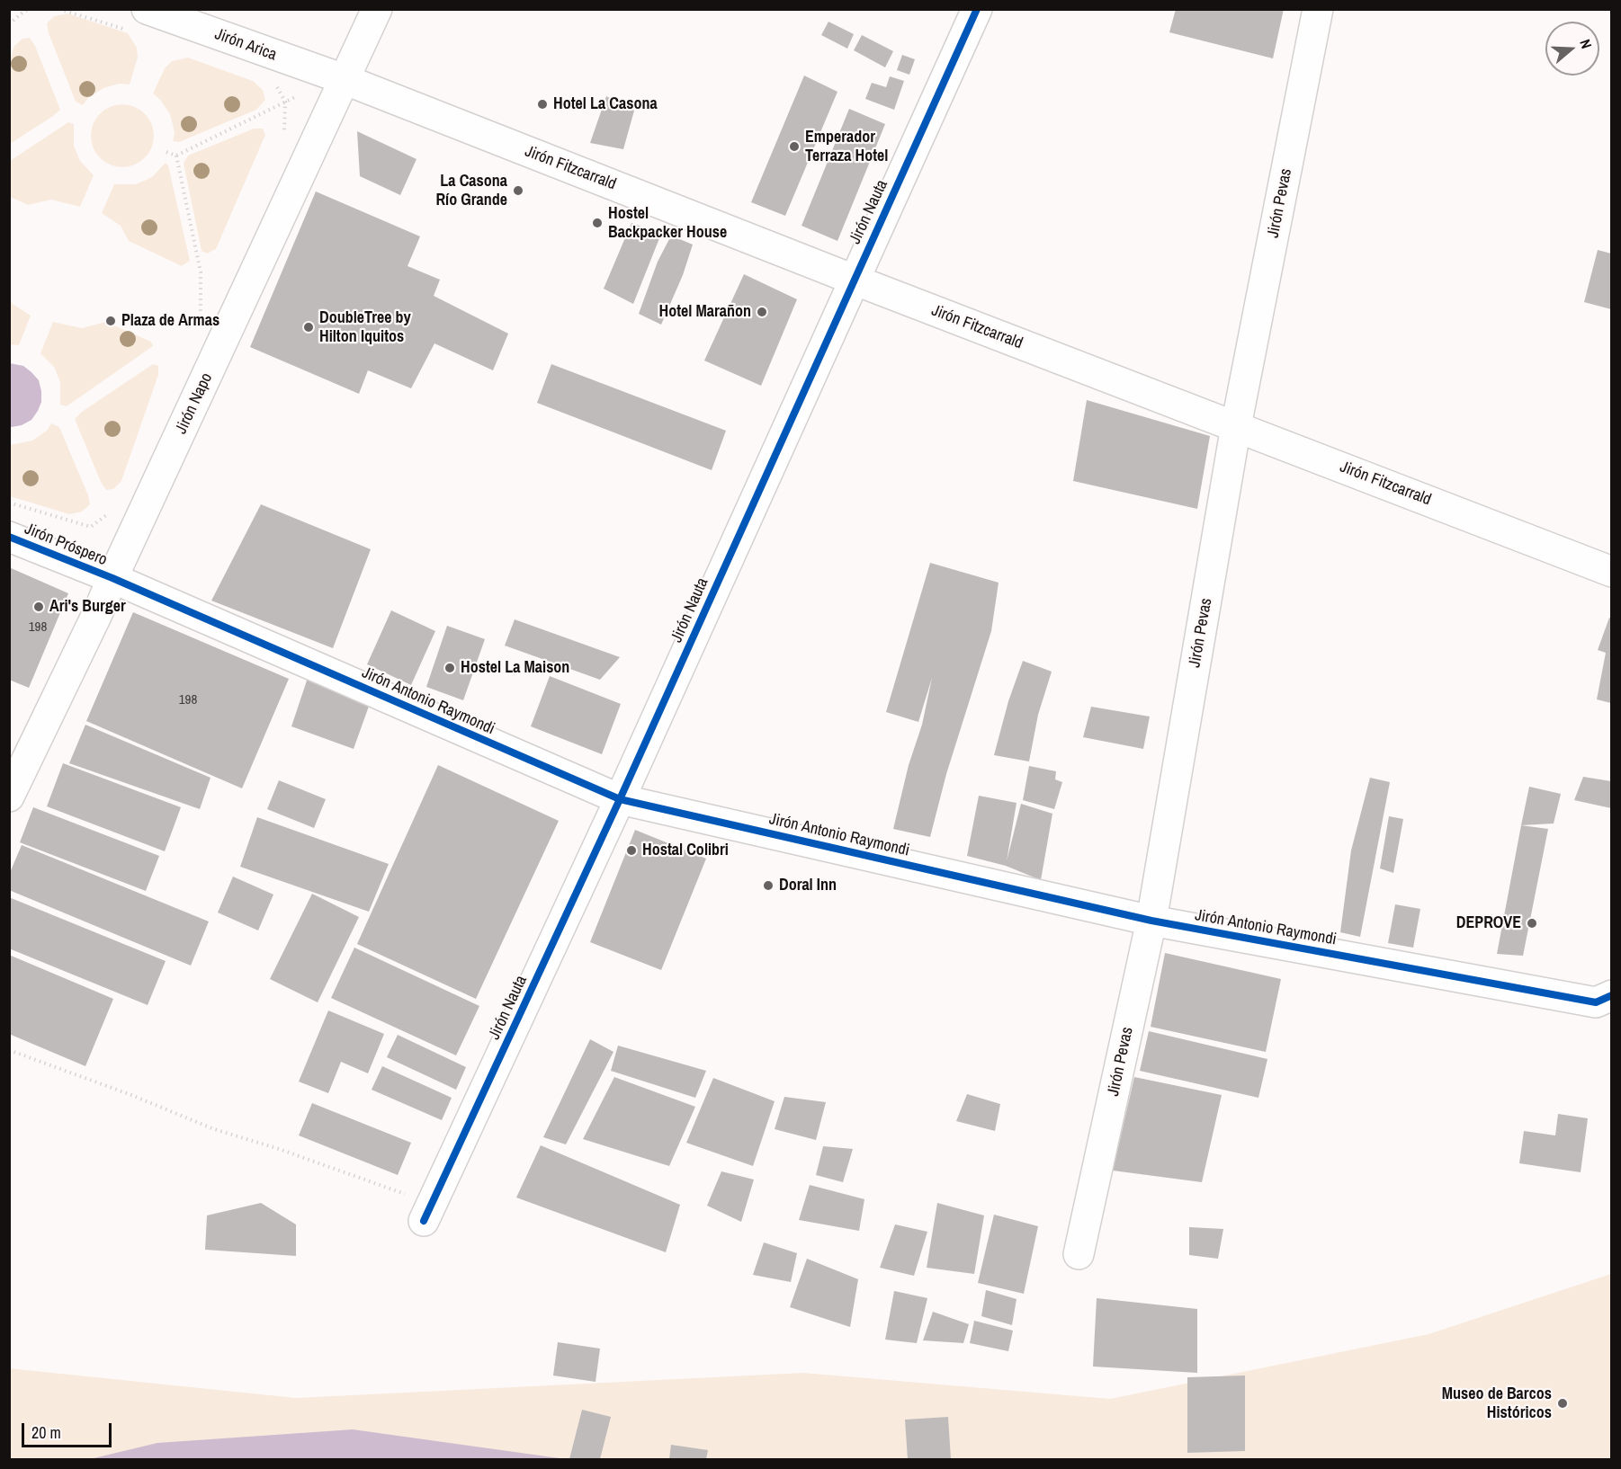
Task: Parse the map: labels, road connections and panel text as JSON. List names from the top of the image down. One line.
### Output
{"streets":{"street":["Jirón Arica","Jirón Fitzcarrald","Jirón Pevas","Jirón Nauta","Jirón Napo","Jirón Próspero","Jirón Antonio Raymondi"]},"crossings":[["Jirón Arica","Jirón Fitzcarrald"],["Jirón Arica","Jirón Napo"],["Jirón Fitzcarrald","Jirón Pevas"],["Jirón Fitzcarrald","Jirón Nauta"],["Jirón Fitzcarrald","Jirón Napo"],["Jirón Pevas","Jirón Antonio Raymondi"],["Jirón Nauta","Jirón Antonio Raymondi"],["Jirón Napo","Jirón Próspero"],["Jirón Napo","Jirón Antonio Raymondi"],["Jirón Próspero","Jirón Antonio Raymondi"]],"places":["Hotel La Casona","Emperador Terraza Hotel","La Casona Río Grande","Hostel Backpacker House","Hotel Marañon","Plaza de Armas","DoubleTree by Hilton Iquitos","Ari's Burger","Hostel La Maison","Hostal Colibri","Doral Inn","DEPROVE","Museo de Barcos Históricos"],"house_numbers":["198","198"],"scale_bar":"20 m","north":"right"}
